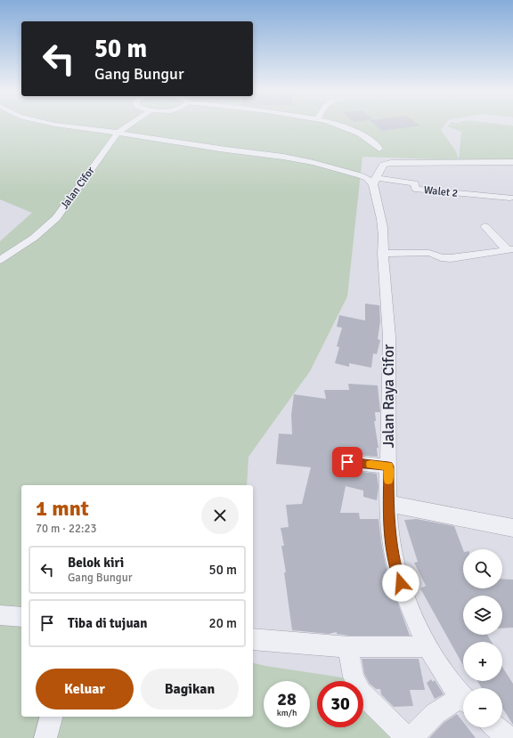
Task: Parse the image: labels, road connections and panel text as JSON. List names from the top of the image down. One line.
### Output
{"streets":{"street":["Jalan Cifor","Walet 2","Jalan Raya Cifor"]},"crossings":[["Walet 2","Jalan Raya Cifor"]],"page":{"turn":["50 m","Gang Bungur"],"heading":["1 mnt","70 m · 22:23"],"list":[{"name":"Belok kiri","note":"Gang Bungur","value":"50 m"},{"name":"Tiba di tujuan","value":"20 m"}],"map_buttons":["+","−"],"buttons":["Keluar","Bagikan"],"speed":"28 km/h","limit":"30"}}
